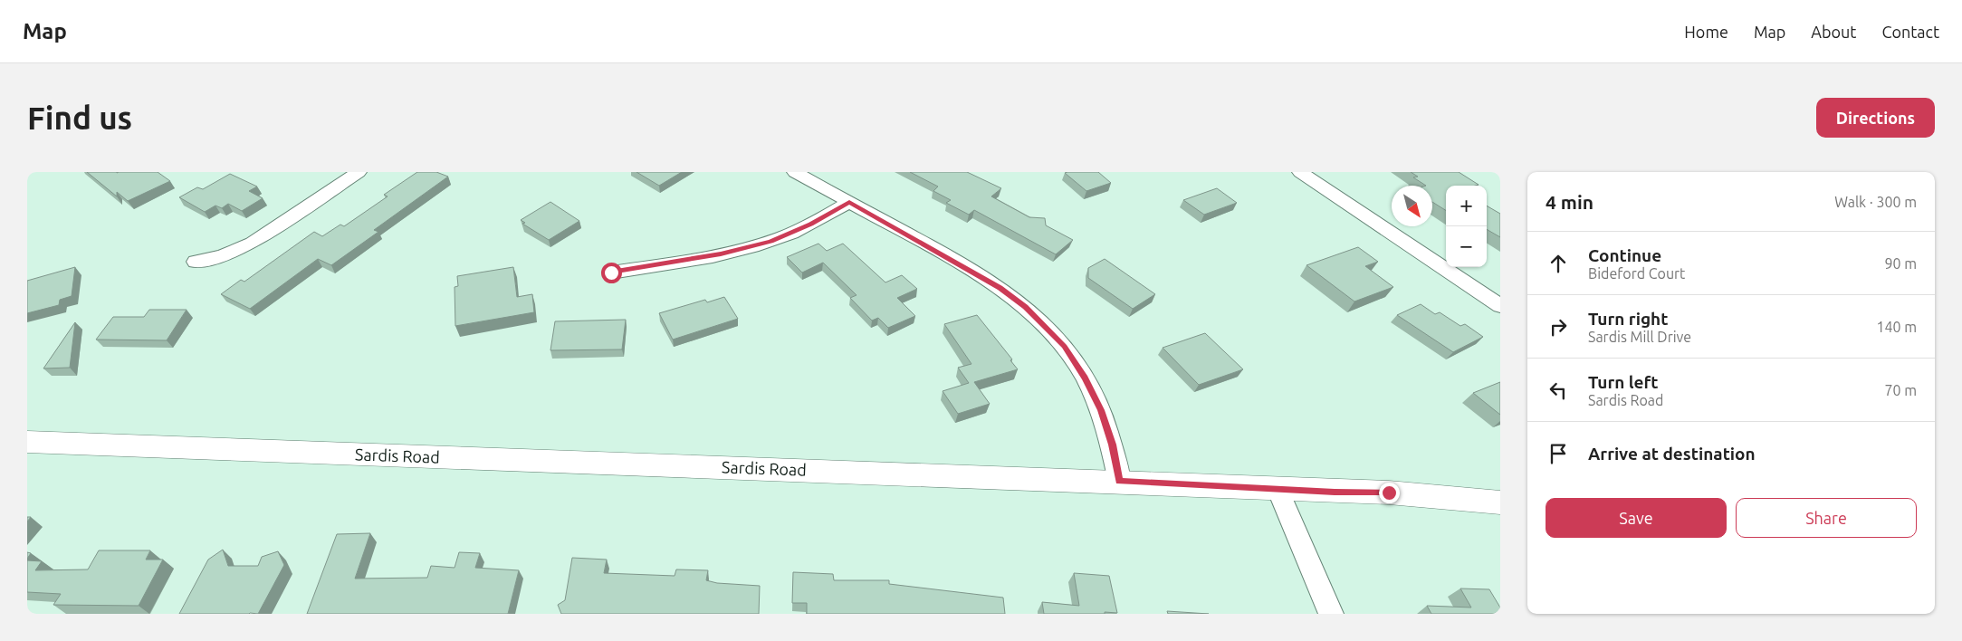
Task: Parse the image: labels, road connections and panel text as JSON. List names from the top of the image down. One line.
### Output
{"streets":{"main road":["Sardis Road"]},"north":"bottom right","page":{"header":"Map","nav":["Home","Map","About","Contact"],"buttons":["Directions",["Save","Share"]],"title":"Find us","heading":["4 min","Walk · 300 m"],"map_buttons":["+","−"],"list":[["Continue","Bideford Court","90 m"],["Turn right","Sardis Mill Drive","140 m"],["Turn left","Sardis Road","70 m"],"Arrive at destination"]}}
